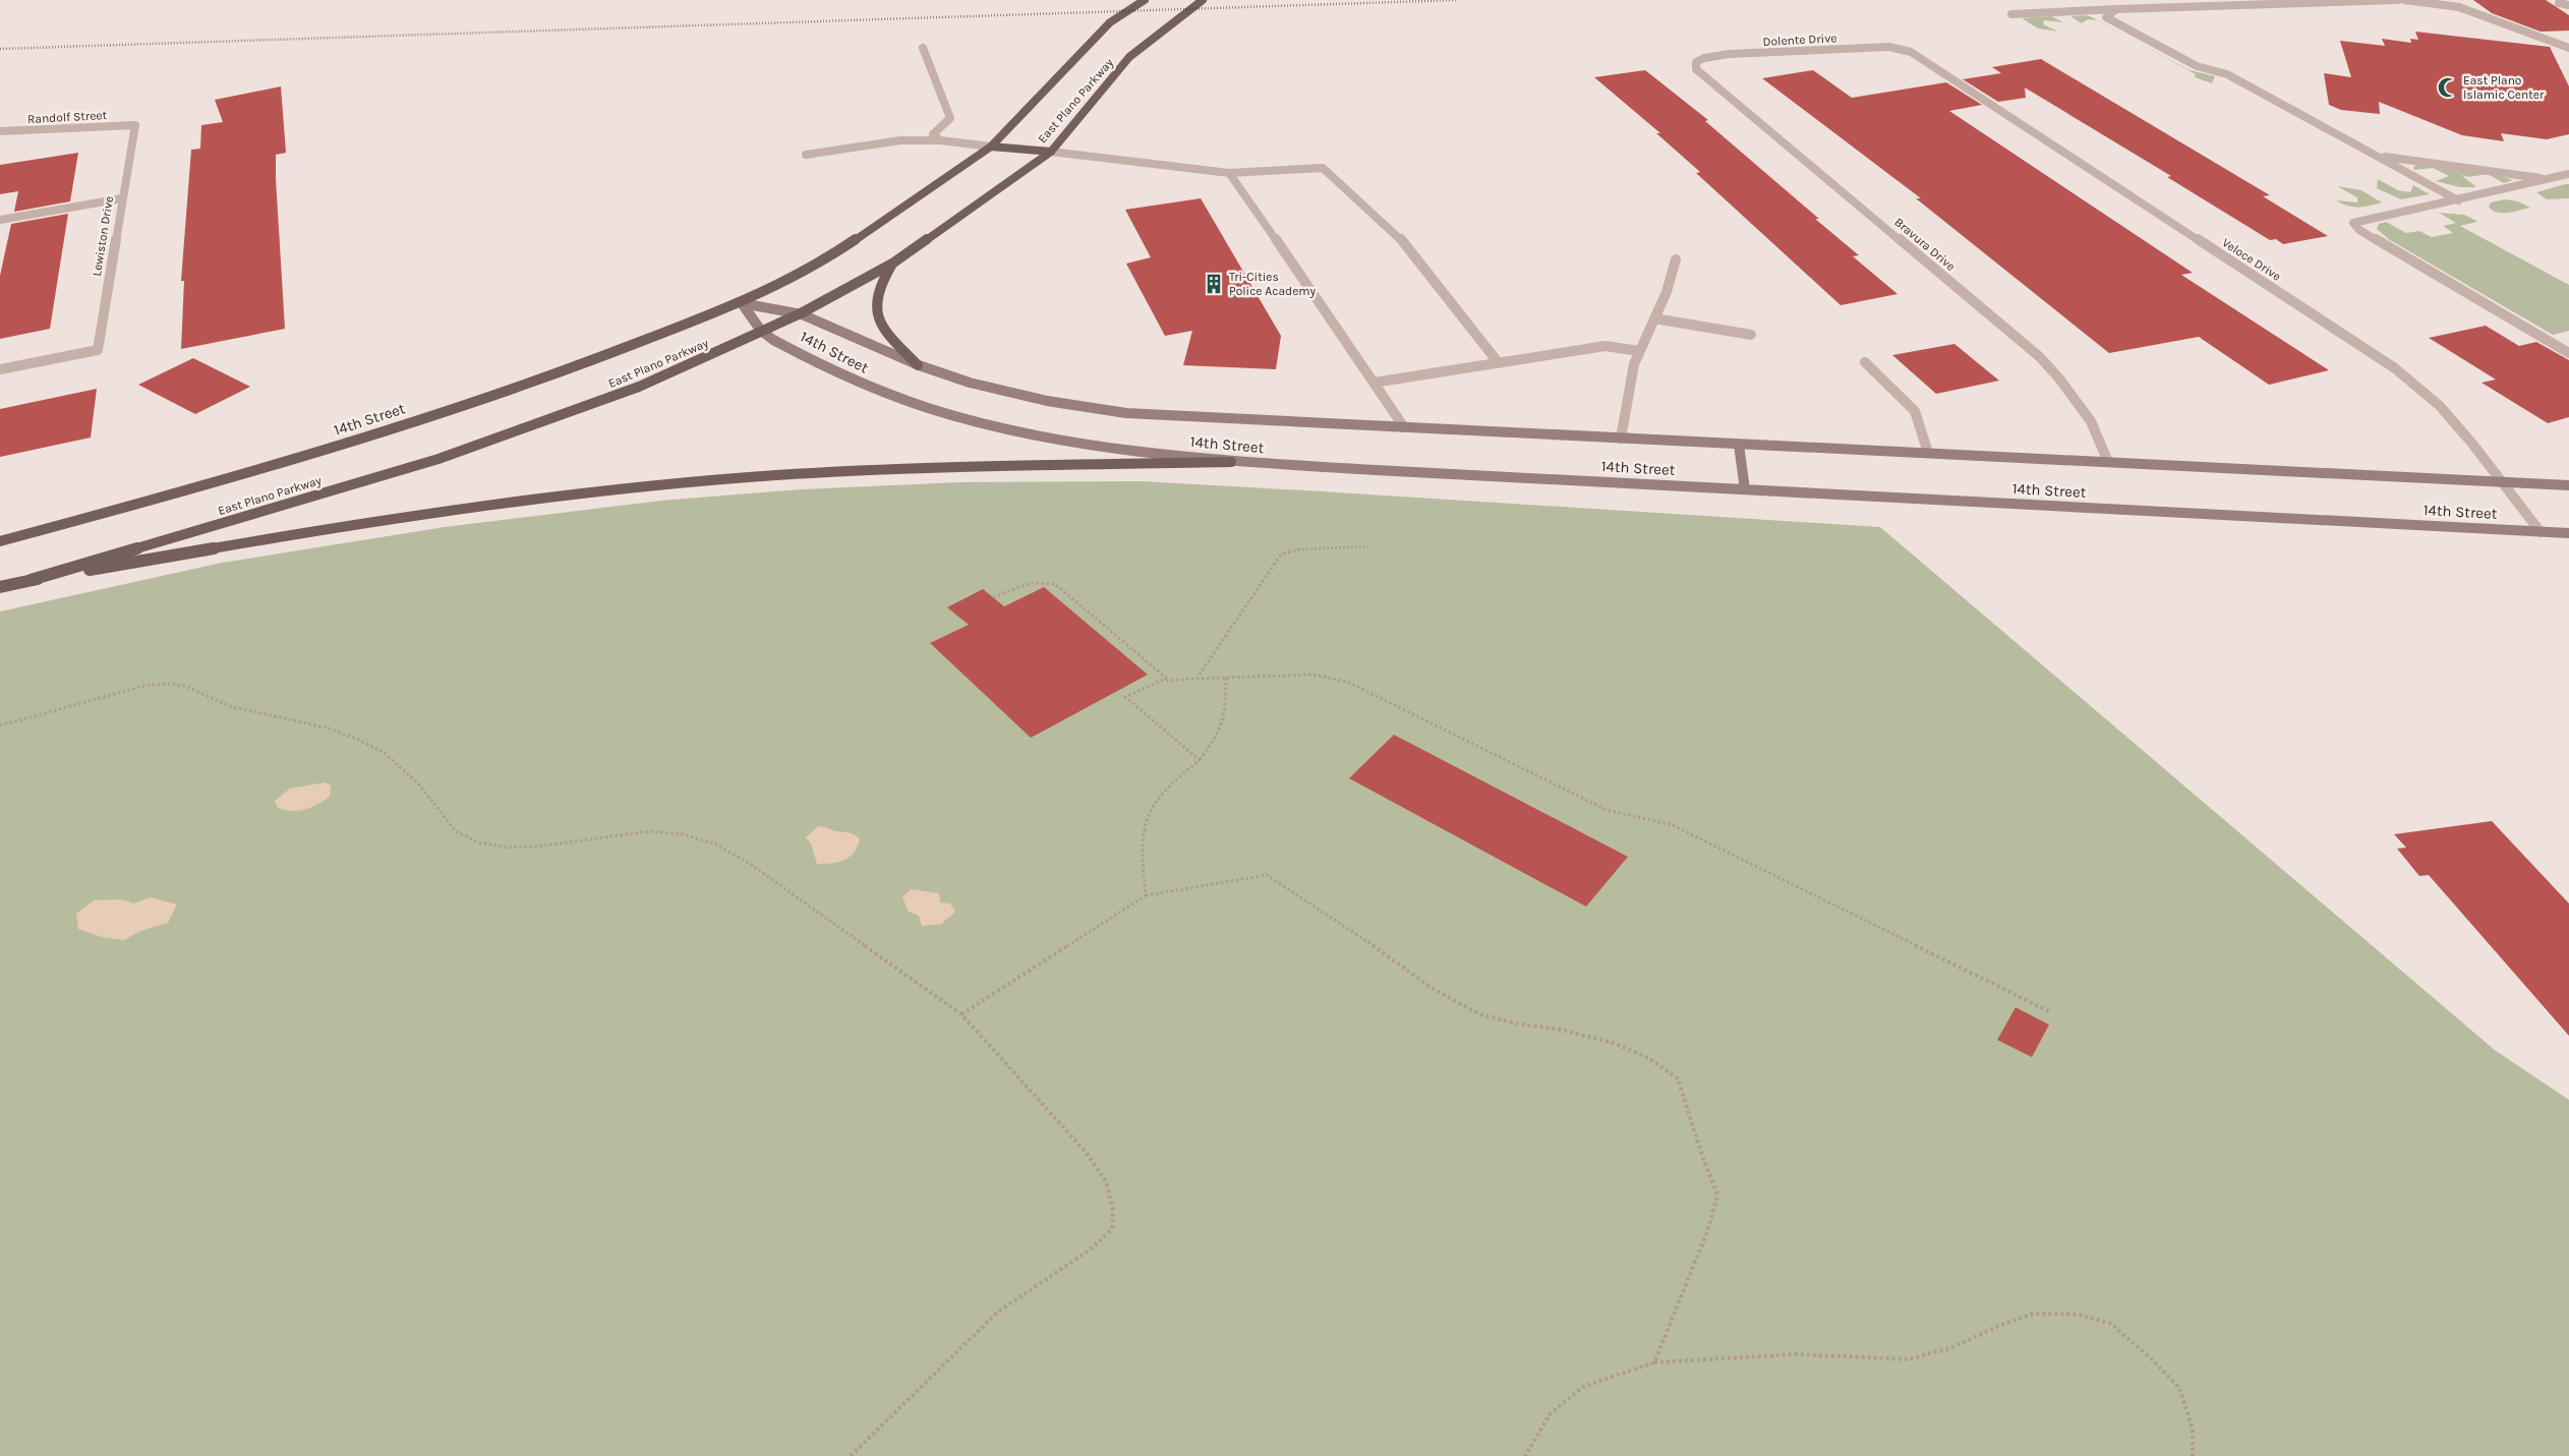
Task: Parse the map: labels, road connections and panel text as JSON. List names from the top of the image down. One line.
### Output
{"streets":{"main road":["East Plano Parkway","14th Street"],"street":["Dolente Drive","Randolf Street","Lewiston Drive","Bravura Drive","Veloce Drive"]},"crossings":[["Dolente Drive","Bravura Drive"],["Dolente Drive","Veloce Drive"],["East Plano Parkway","14th Street"],["Randolf Street","Lewiston Drive"],["Bravura Drive","14th Street"],["Veloce Drive","14th Street"]],"places":{"mosque":["East Plano Islamic Center"],"building":["Tri-Cities Police Academy"]}}
